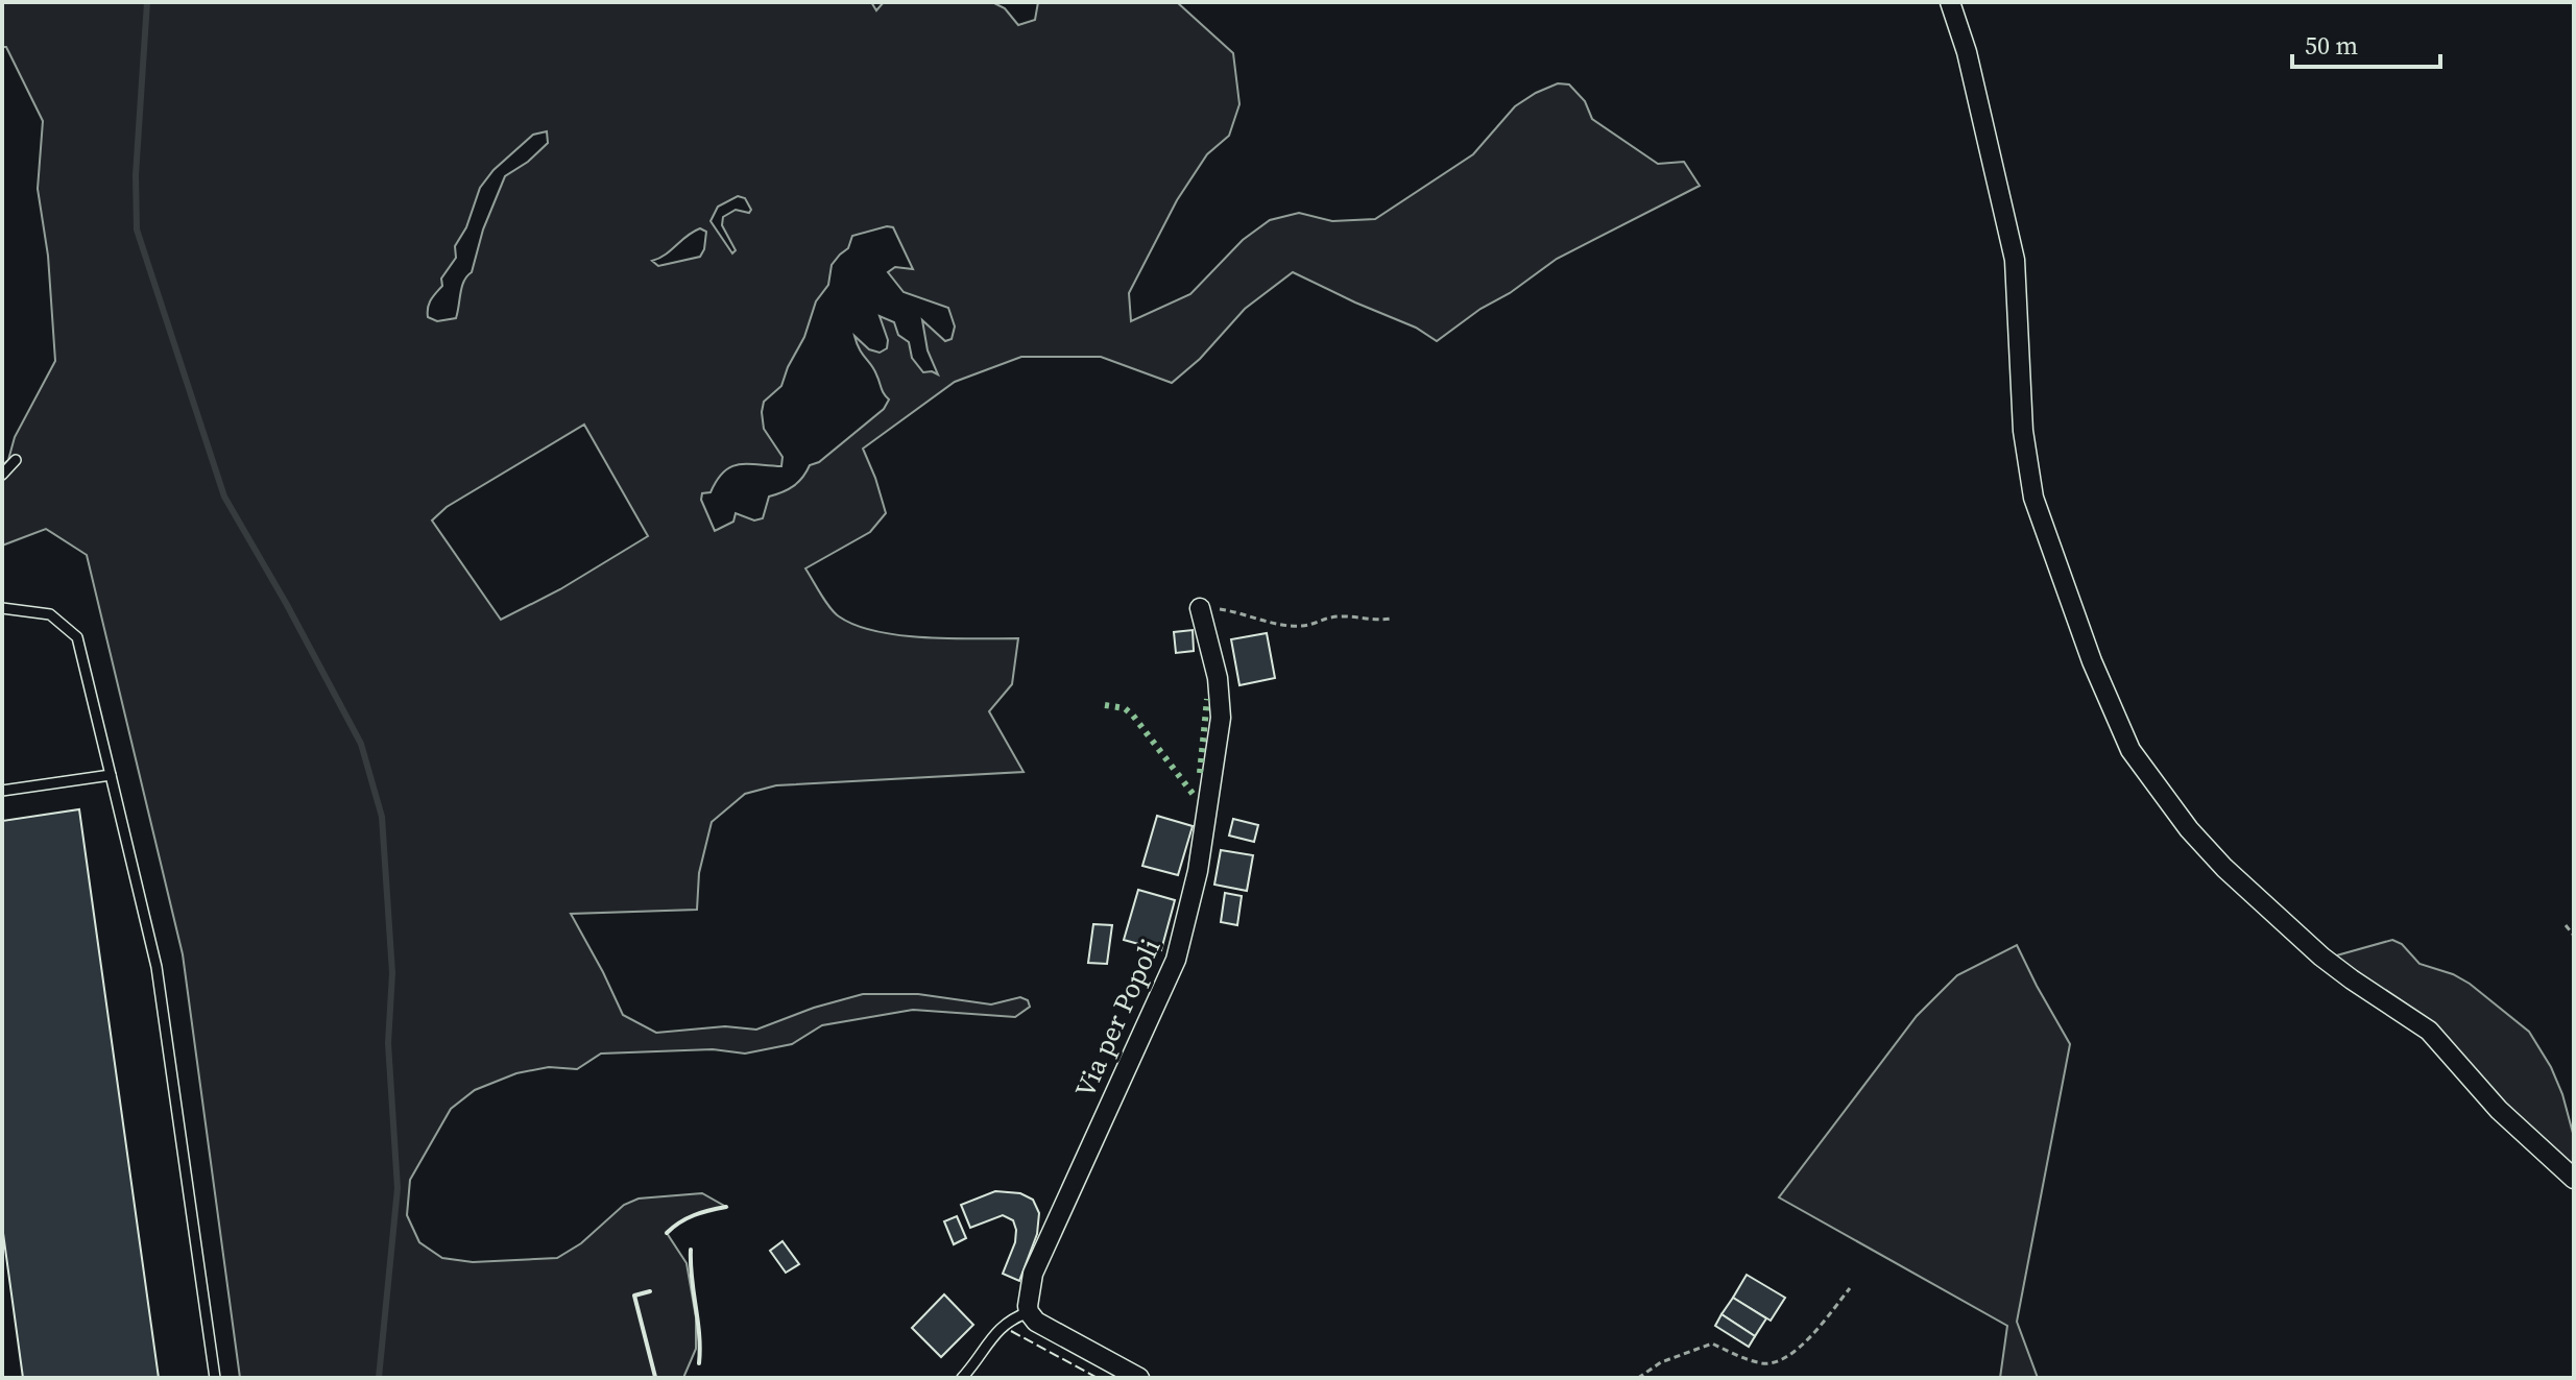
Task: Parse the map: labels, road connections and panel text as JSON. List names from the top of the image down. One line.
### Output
{"streets":{"street":["Via per Popoli"]},"scale_bar":"50 m"}
